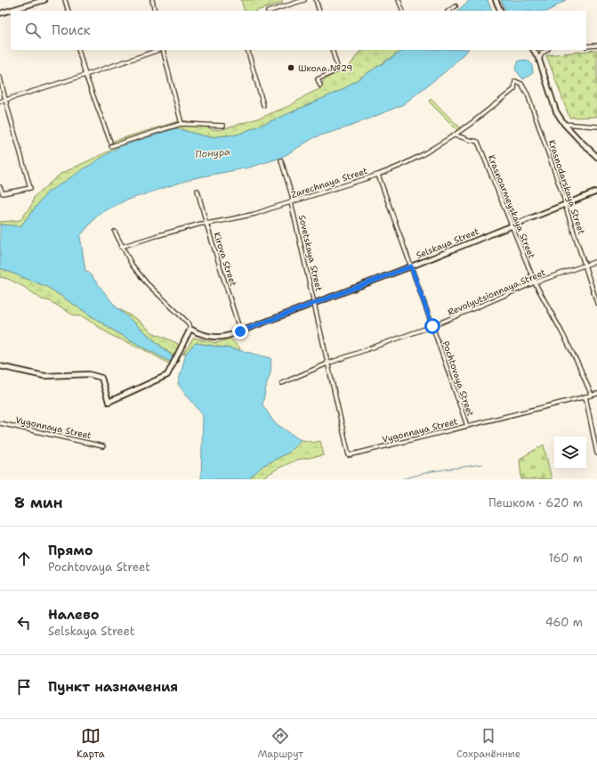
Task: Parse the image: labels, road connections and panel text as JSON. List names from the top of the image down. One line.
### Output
{"streets":{"street":["Zarechnaya Street","Krasnodarskaya Street","Krasnoarmeyskaya Street","Selskaya Street","Sovetskaya Street","Kirova Street","Revolyutsionnaya Street","Pochtovaya Street","Vygonnaya Street"]},"crossings":[["Zarechnaya Street","Krasnodarskaya Street"],["Zarechnaya Street","Krasnoarmeyskaya Street"],["Zarechnaya Street","Sovetskaya Street"],["Zarechnaya Street","Kirova Street"],["Zarechnaya Street","Pochtovaya Street"],["Krasnodarskaya Street","Selskaya Street"],["Krasnodarskaya Street","Revolyutsionnaya Street"],["Krasnoarmeyskaya Street","Selskaya Street"],["Krasnoarmeyskaya Street","Revolyutsionnaya Street"],["Krasnoarmeyskaya Street","Vygonnaya Street"],["Selskaya Street","Sovetskaya Street"],["Selskaya Street","Kirova Street"],["Selskaya Street","Pochtovaya Street"],["Sovetskaya Street","Revolyutsionnaya Street"],["Sovetskaya Street","Vygonnaya Street"],["Revolyutsionnaya Street","Pochtovaya Street"],["Pochtovaya Street","Vygonnaya Street"]],"water":["Понура"],"places":["Школа №29"],"page":{"search":"Поиск","heading":["8 мин","Пешком · 620 m"],"list":[["Прямо","Pochtovaya Street","160 m"],["Налево","Selskaya Street","460 m"],"Пункт назначения"],"nav":["Карта","Маршрут","Сохранённые"]}}
